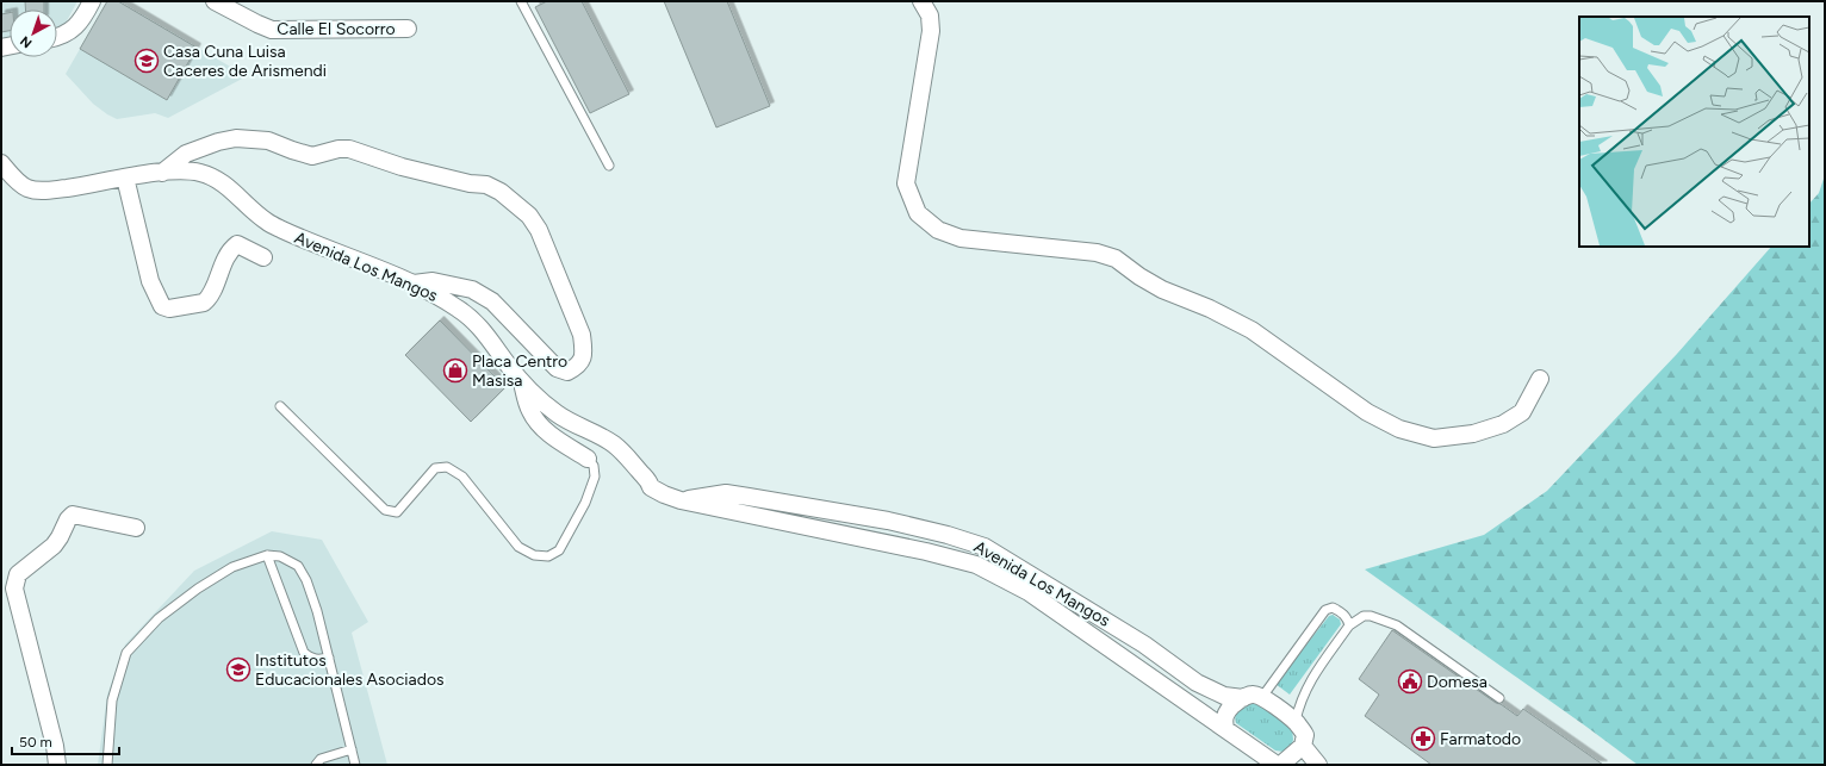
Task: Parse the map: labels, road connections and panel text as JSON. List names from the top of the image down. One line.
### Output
{"streets":{"street":["Calle El Socorro","Avenida Los Mangos"]},"places":{"school or university":["Casa Cuna Luisa Caceres de Arismendi","Institutos Educacionales Asociados"],"shop":["Placa Centro Masisa"],"public building":["Domesa"],"pharmacy":["Farmatodo"]},"scale_bar":"50 m","north":"bottom left"}
